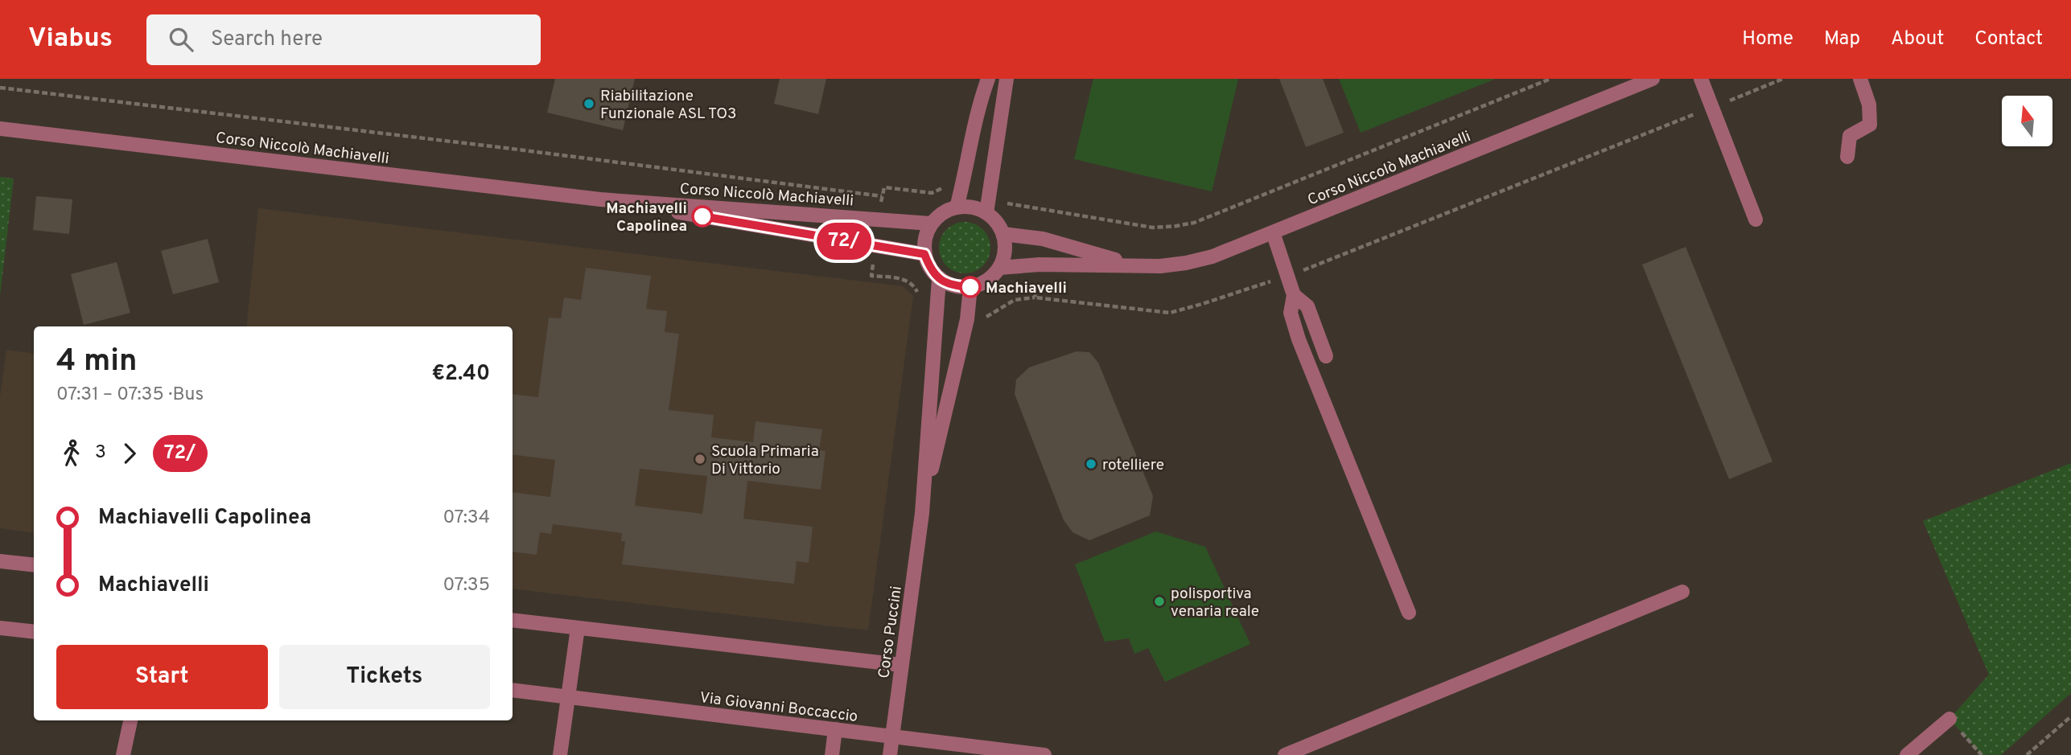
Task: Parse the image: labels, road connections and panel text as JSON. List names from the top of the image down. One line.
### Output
{"streets":{"street":["Corso Niccolò Machiavelli","Corso Puccini","Via Giovanni Boccaccio"]},"crossings":[["Corso Puccini","Via Giovanni Boccaccio"]],"places":["Riabilitazione Funzionale ASL TO3","Machiavelli Capolinea","Machiavelli","Scuola Primaria Di Vittorio","rotelliere","polisportiva venaria reale"],"lines":["bus line 72/"],"north":"top","page":{"header":"Viabus","search":"Search here","nav":["Home","Map","About","Contact"],"on_map":"72/","heading":["4 min","07:31 – 07:35 · Bus","€2.40"],"legs":["3","72/"],"list":[{"name":"Machiavelli Capolinea","value":"07:34"},{"name":"Machiavelli","value":"07:35"}],"buttons":["Start","Tickets"]}}
